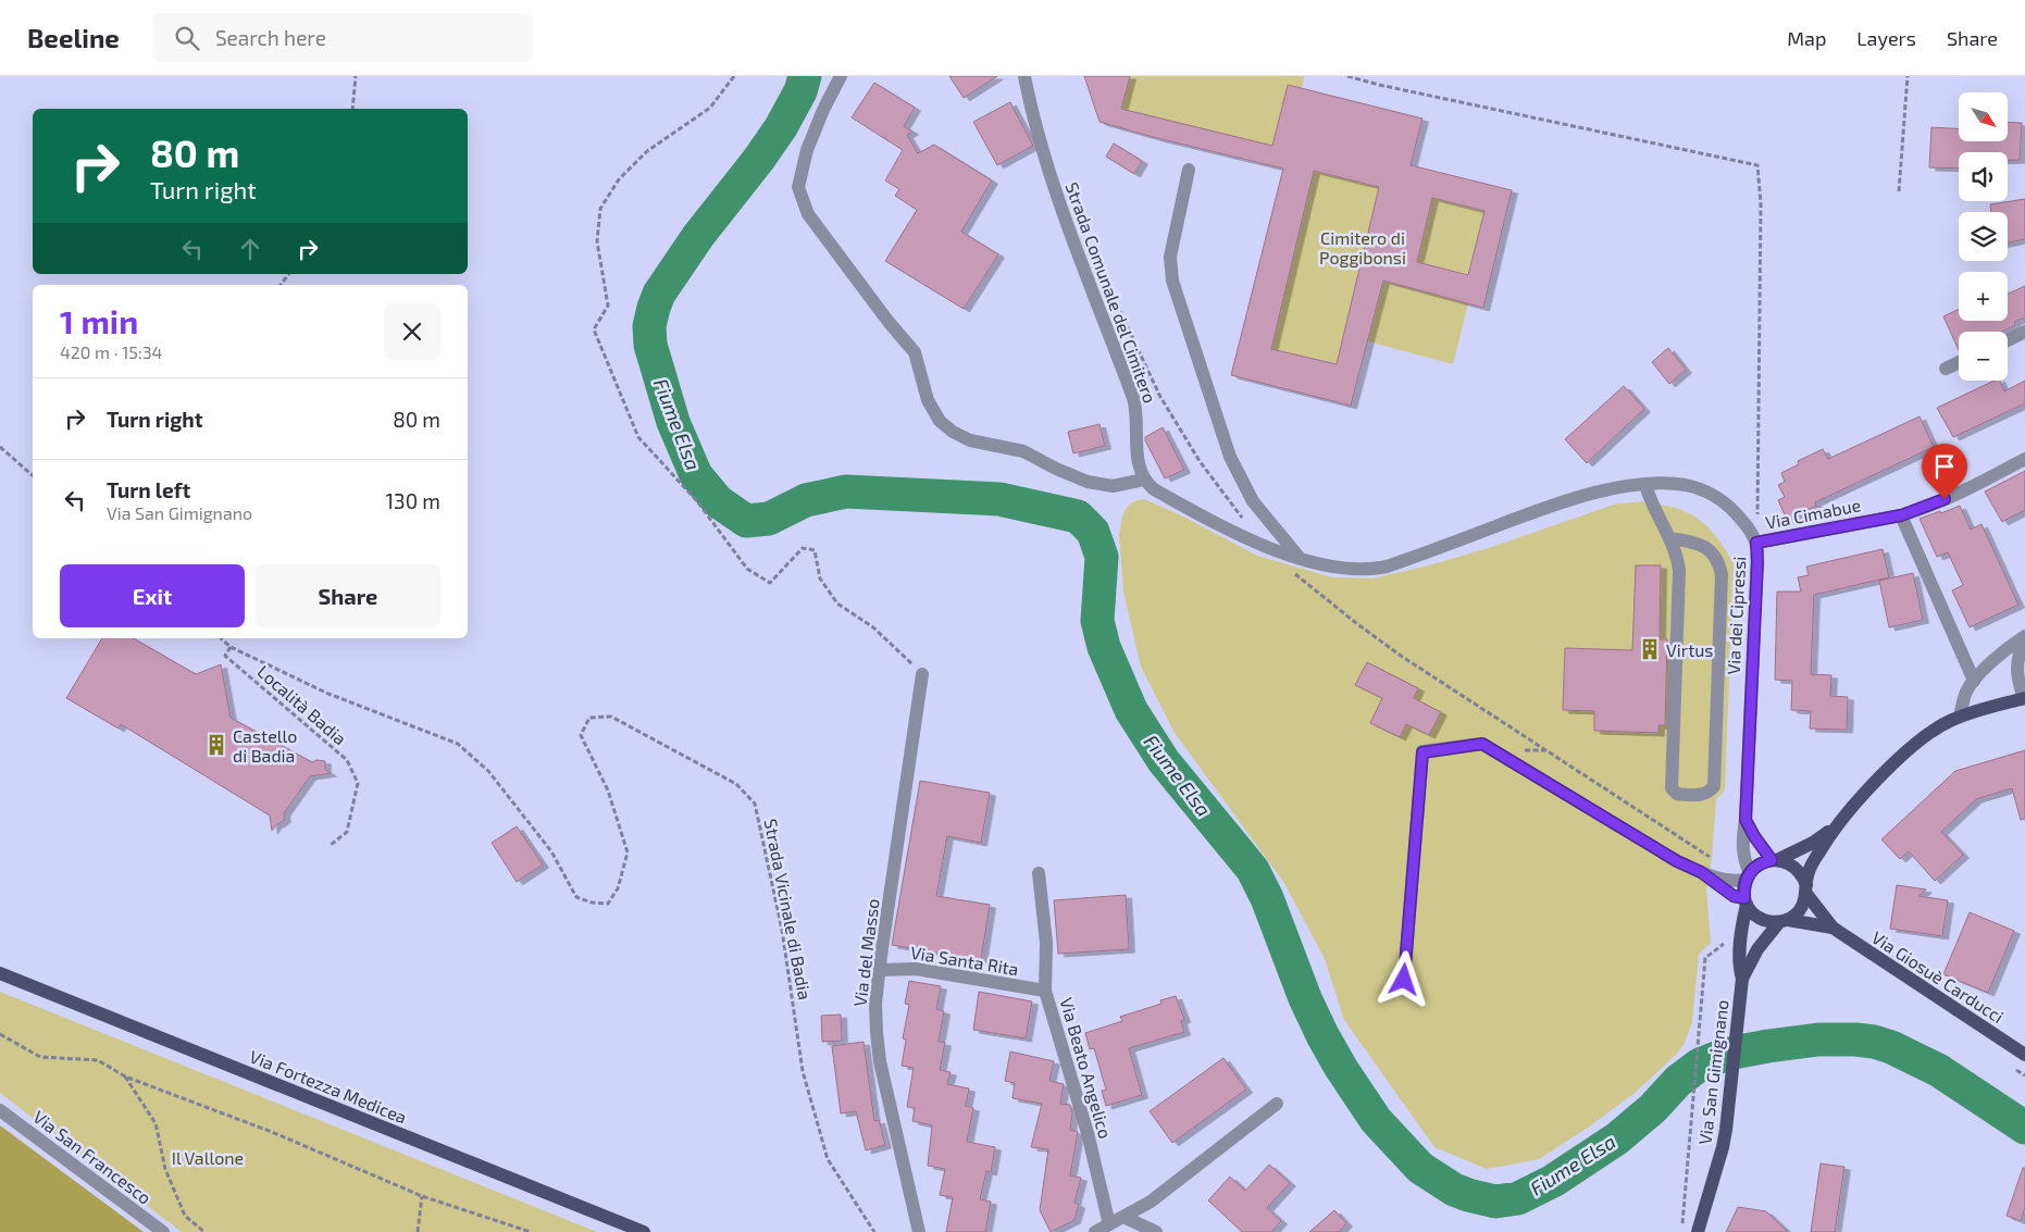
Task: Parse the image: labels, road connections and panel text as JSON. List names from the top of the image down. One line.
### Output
{"streets":{"main road":["Via Giosuè Carducci","Via San Gimignano","Via Fortezza Medicea"],"street":["Strada Comunale del Cimitero","Via Cimabue","Via dei Cipressi","Via del Masso","Via Santa Rita","Via Beato Angelico","Via San Francesco"],"path":["Località Badia","Strada Vicinale di Badia"]},"crossings":[["Via Cimabue","Via dei Cipressi"],["Via dei Cipressi","Via Giosuè Carducci"],["Via dei Cipressi","Via San Gimignano"],["Località Badia","Strada Vicinale di Badia"],["Via del Masso","Via Santa Rita"],["Via Santa Rita","Via Beato Angelico"],["Via Giosuè Carducci","Via San Gimignano"]],"water":["Fiume Elsa"],"parks":["Cimitero di Poggibonsi","Il Vallone"],"places":{"building":["Virtus","Castello di Badia"]},"north":"bottom right","page":{"header":"Beeline","search":"Search here","nav":["Map","Layers","Share"],"map_buttons":["+","−"],"turn":["80 m","Turn right"],"heading":["1 min","420 m · 15:34"],"list":[{"name":"Turn right","value":"80 m"},{"name":"Turn left","note":"Via San Gimignano","value":"130 m"}],"buttons":["Exit","Share"]}}
